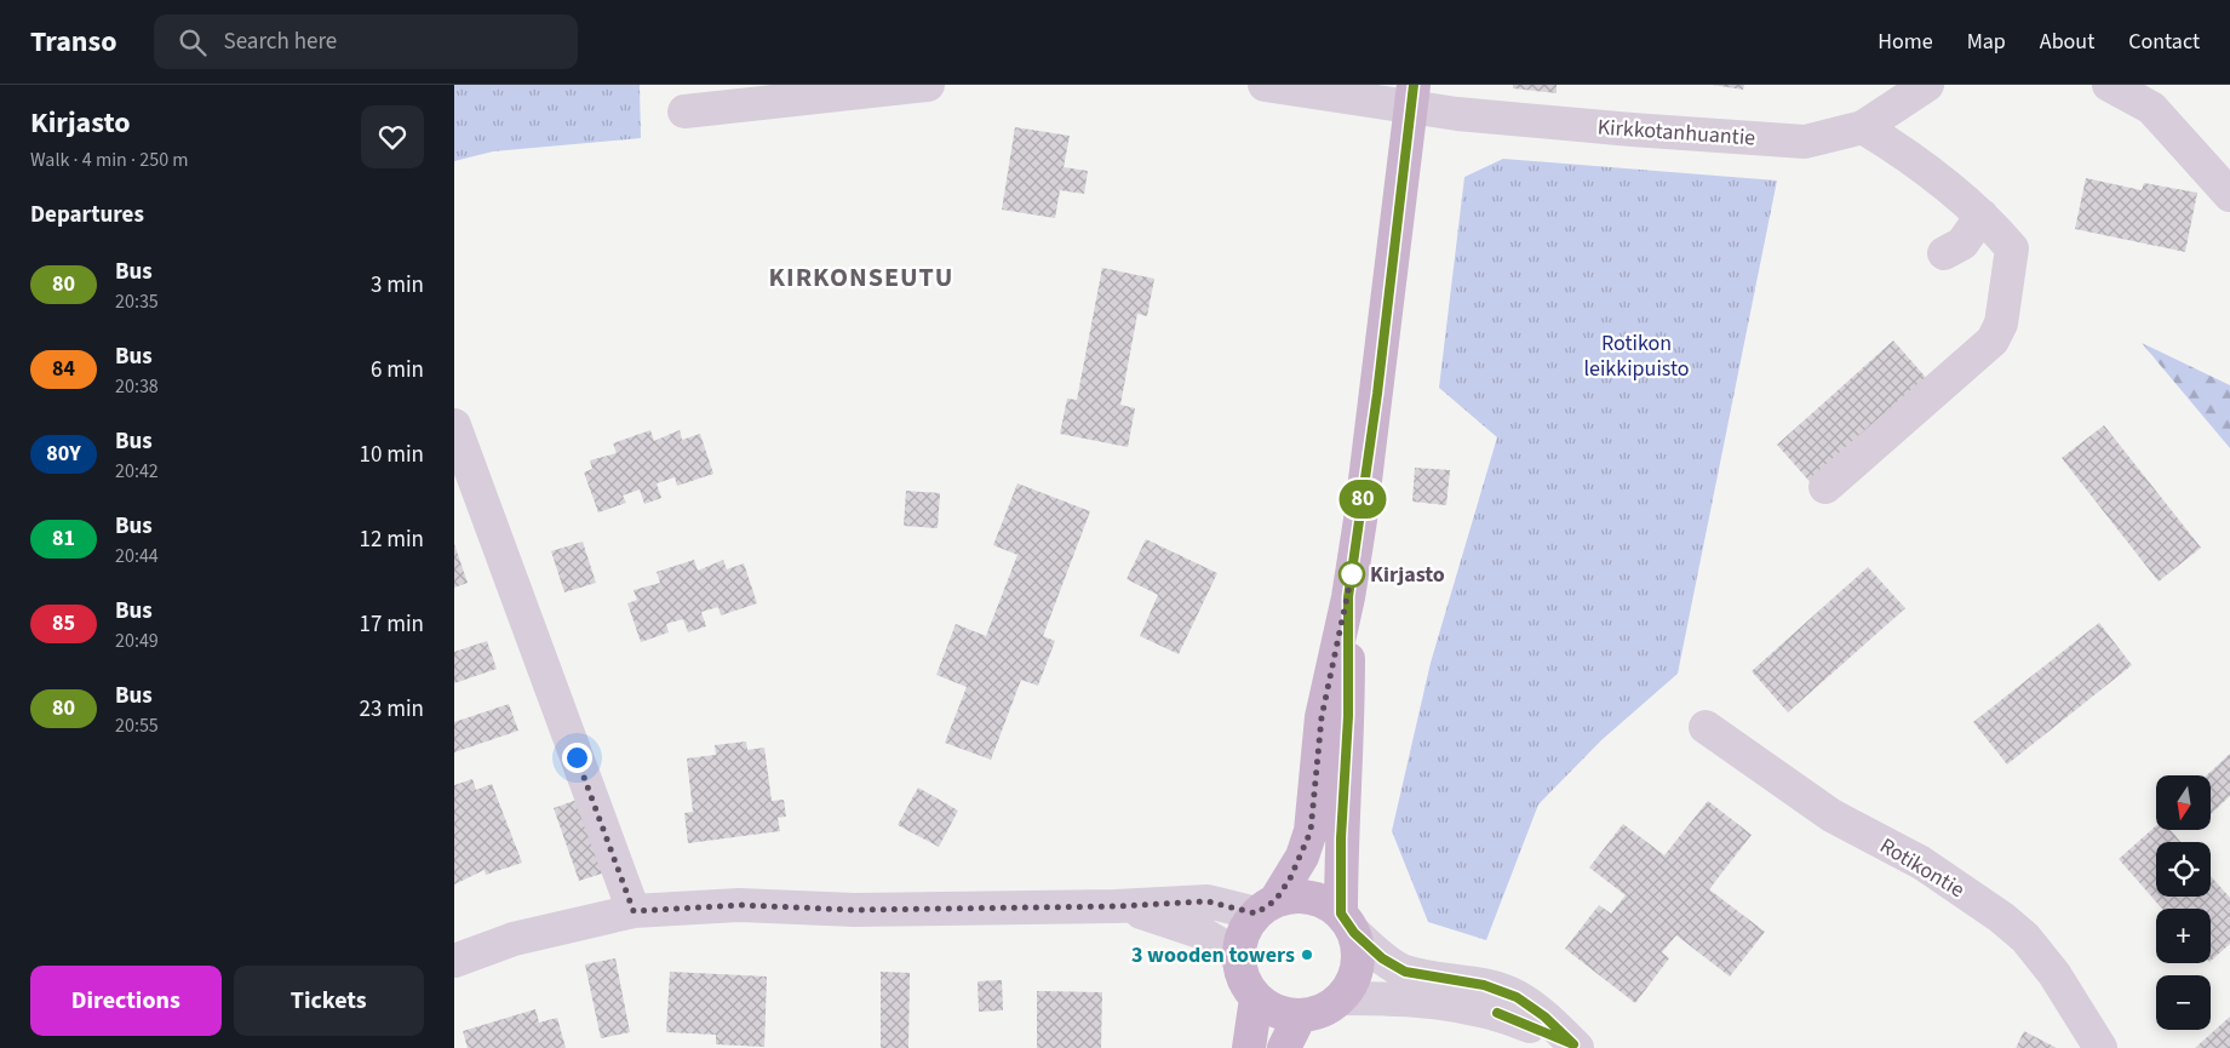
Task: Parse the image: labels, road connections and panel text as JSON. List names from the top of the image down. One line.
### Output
{"streets":{"street":["Kirkkotanhuantie","Rotikontie"]},"districts":["KIRKONSEUTU"],"parks":["Rotikon leikkipuisto"],"places":["Kirjasto","3 wooden towers"],"lines":["bus line 80"],"north":"bottom","page":{"header":"Transo","search":"Search here","nav":["Home","Map","About","Contact"],"heading":[["Kirjasto","Walk · 4 min · 250 m"],"Departures"],"on_map":"80","list":[{"mark":"80","name":"Bus","note":"20:35","value":"3 min"},{"mark":"84","name":"Bus","note":"20:38","value":"6 min"},{"mark":"80Y","name":"Bus","note":"20:42","value":"10 min"},{"mark":"81","name":"Bus","note":"20:44","value":"12 min"},{"mark":"85","name":"Bus","note":"20:49","value":"17 min"},{"mark":"80","name":"Bus","note":"20:55","value":"23 min"}],"map_buttons":["+","−"],"buttons":["Directions","Tickets"]}}
